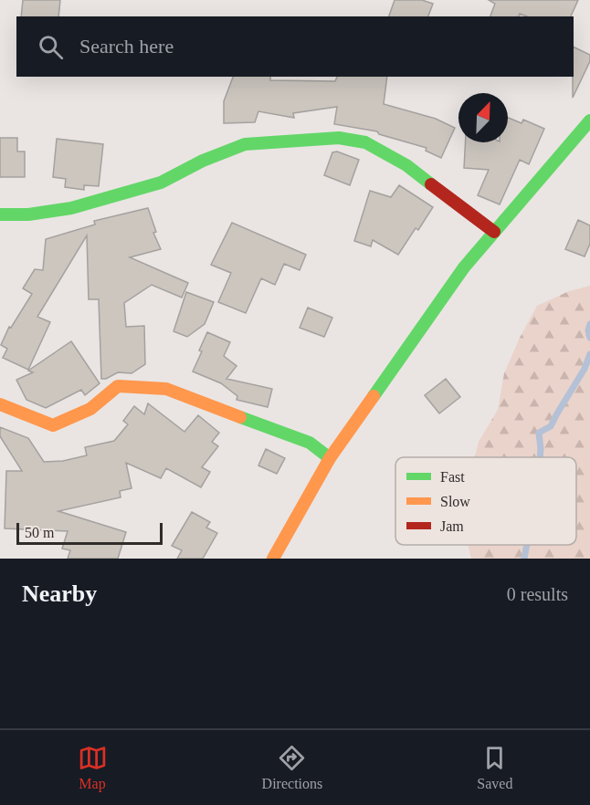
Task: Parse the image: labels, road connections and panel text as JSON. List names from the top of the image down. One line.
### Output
{"legend":["Fast","Slow","Jam"],"scale_bar":"50 m","north":"top right","page":{"search":"Search here","scale":"50 m","heading":["Nearby","0 results"],"nav":["Map","Directions","Saved"]}}
